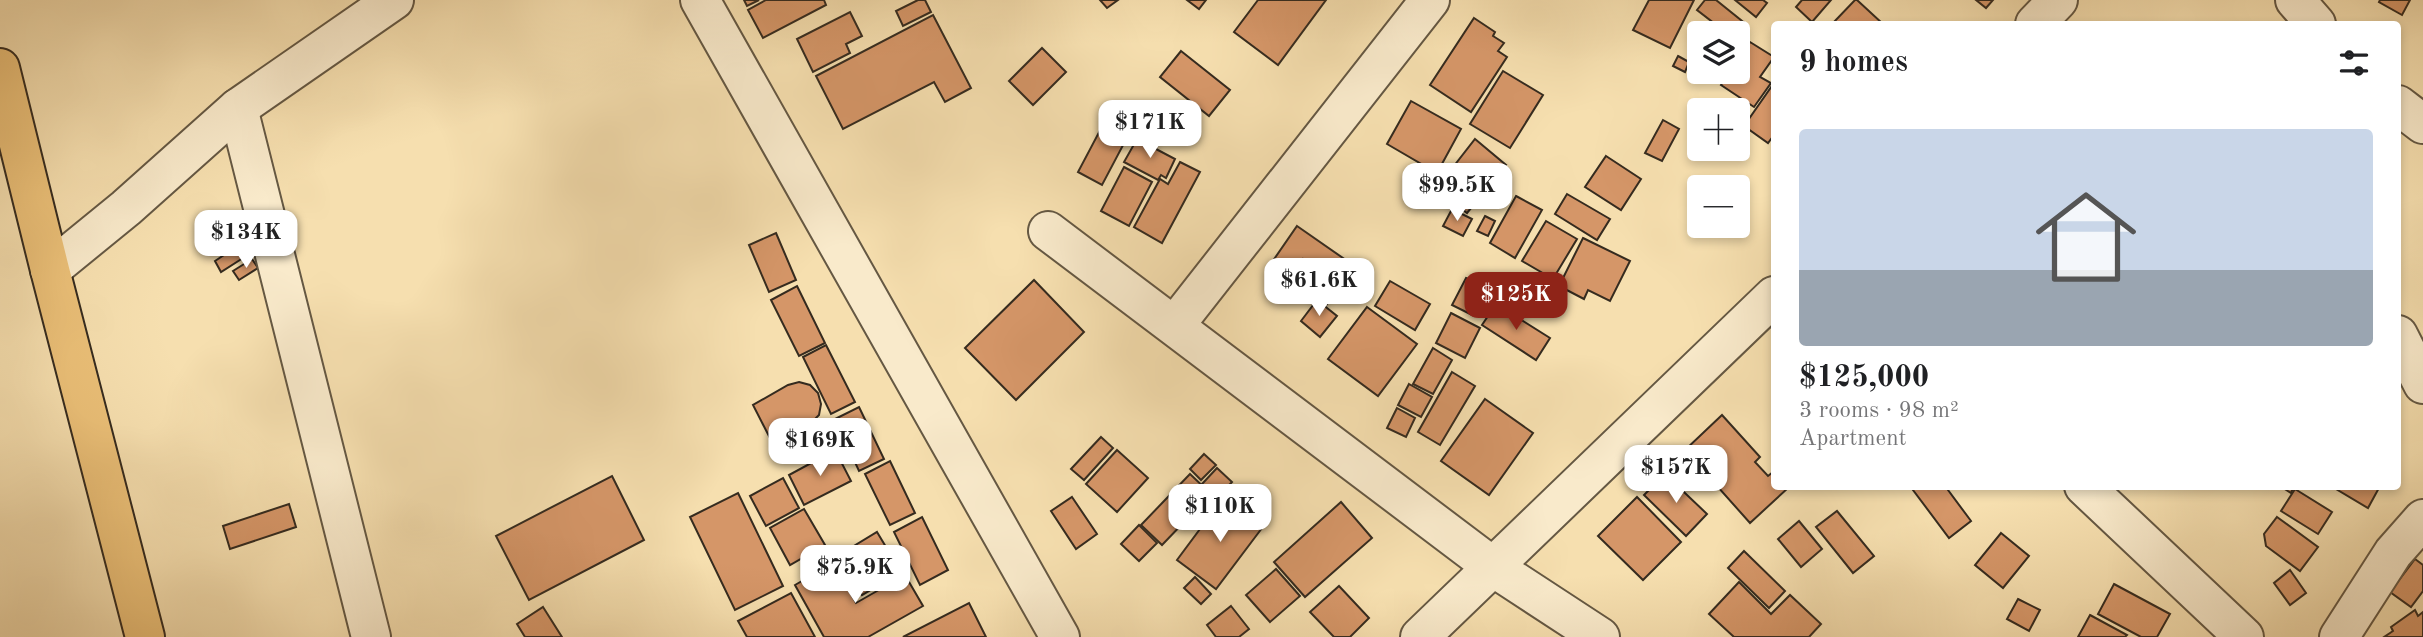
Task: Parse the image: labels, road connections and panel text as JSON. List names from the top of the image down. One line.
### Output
{"page":{"map_buttons":["+","−"],"heading":"9 homes","price":["$171K","$99.5K","$134K","$61.6K","$125K","$169K","$157K","$110K","$75.9K"],"list":[{"name":"$125,000","note":"3 rooms · 98 m² · Apartment"}]}}
